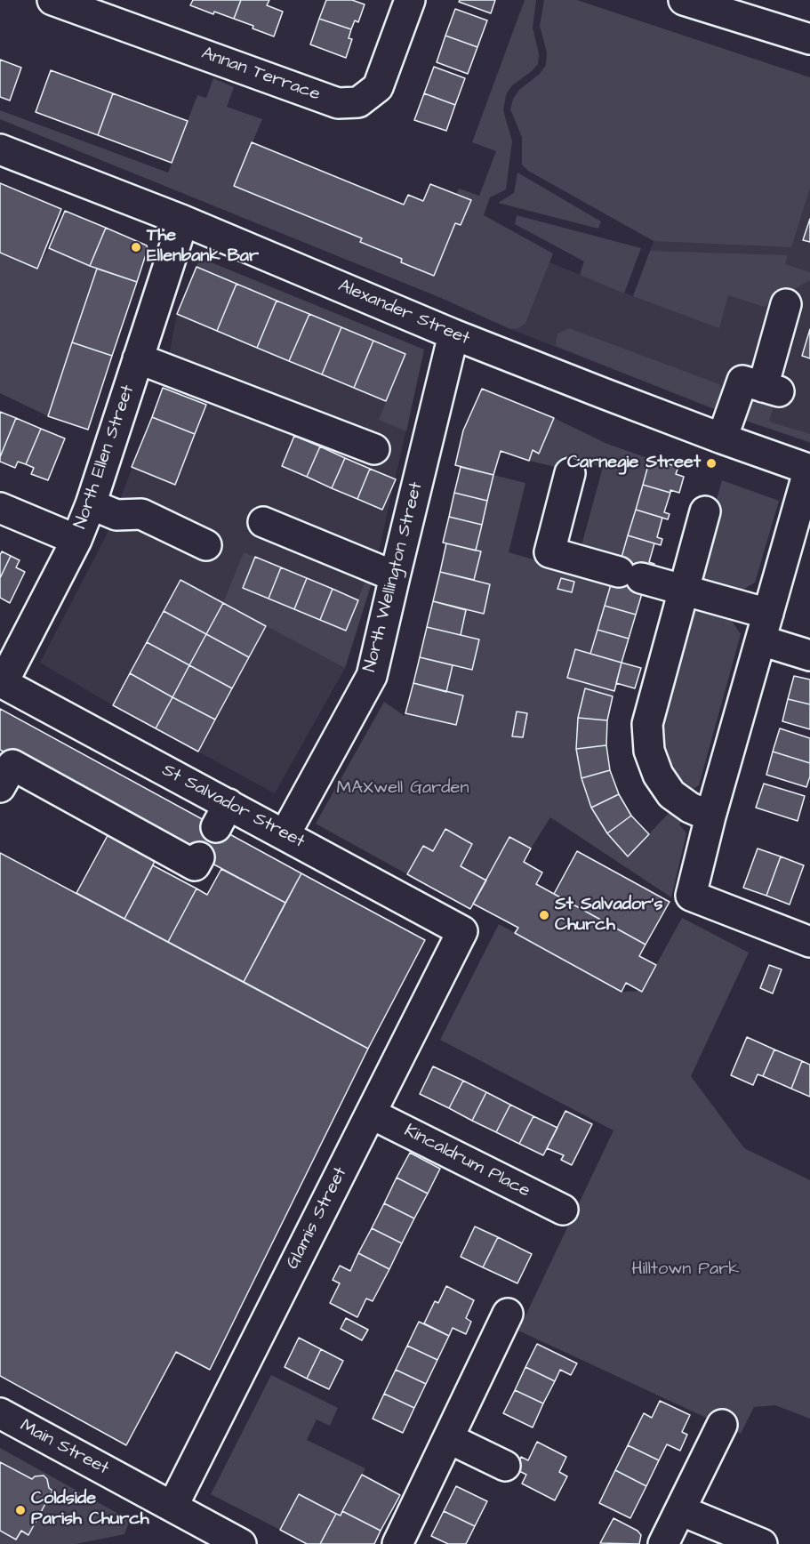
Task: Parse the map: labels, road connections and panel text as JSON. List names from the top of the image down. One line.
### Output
{"streets":{"street":["Annan Terrace","Alexander Street","North Ellen Street","North Wellington Street","St Salvador Street","Kincaldrum Place","Glamis Street","Main Street"]},"crossings":[["Alexander Street","North Ellen Street"],["Alexander Street","North Wellington Street"],["North Ellen Street","St Salvador Street"],["North Wellington Street","St Salvador Street"],["St Salvador Street","Glamis Street"],["Kincaldrum Place","Glamis Street"],["Glamis Street","Main Street"]],"parks":["MAXwell Garden","Hilltown Park"],"places":["The Ellenbank Bar","Carnegie Street","St Salvador's Church","Coldside Parish Church"]}
